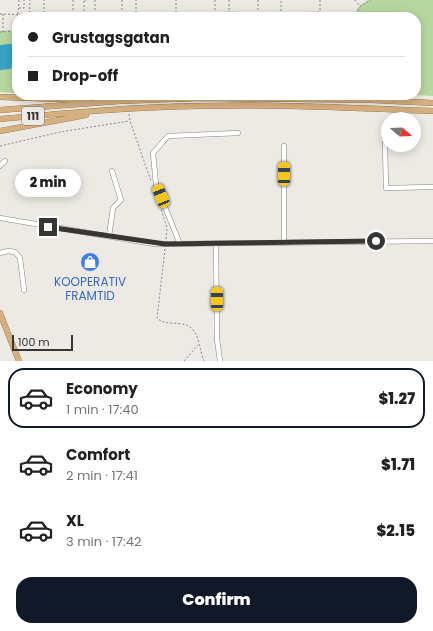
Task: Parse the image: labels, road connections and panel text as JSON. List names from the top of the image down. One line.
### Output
{"streets":{"main road":["111"]},"places":{"shop":["KOOPERATIV FRAMTID"]},"scale_bar":"100 m","north":"right","page":{"banner":["Grustagsgatan","Drop-off"],"bubble":"2 min","scale":"100 m","list":[{"name":"Economy","note":"1 min · 17:40","value":"$1.27"},{"name":"Comfort","note":"2 min · 17:41","value":"$1.71"},{"name":"XL","note":"3 min · 17:42","value":"$2.15"}],"buttons":"Confirm"}}
